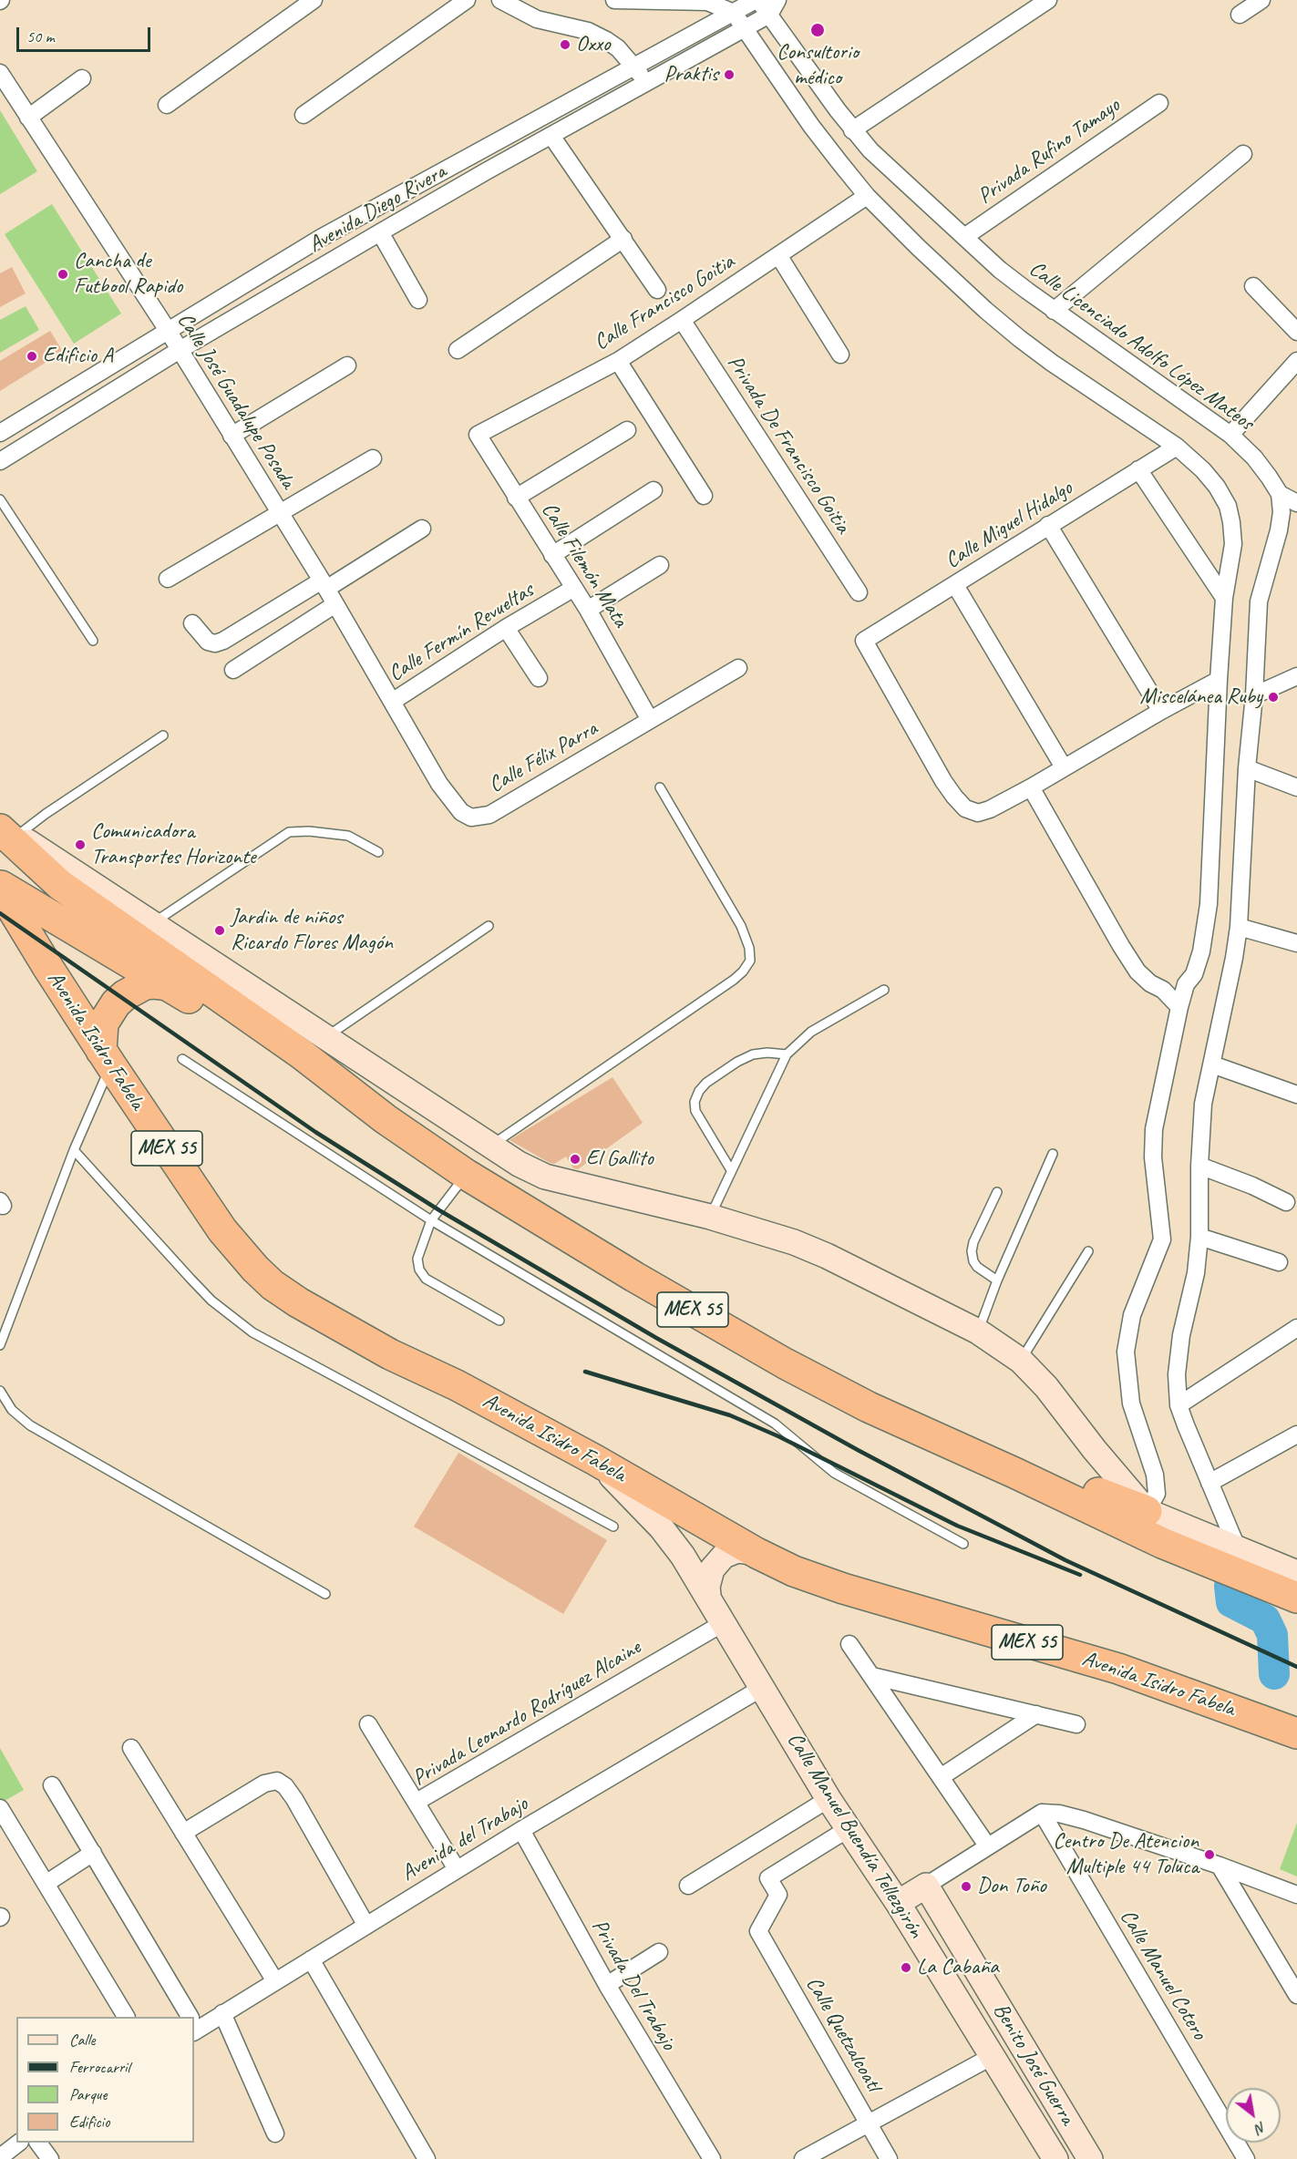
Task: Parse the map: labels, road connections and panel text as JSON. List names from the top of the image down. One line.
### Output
{"streets":{"highway":["Avenida Isidro Fabela","MEX 55"],"main road":["Calle Manuel Buendía Tellezgirón","Benito José Guerra"],"street":["Privada Rufino Tamayo","Avenida Diego Rivera","Calle Francisco Goitia","Calle Licenciado Adolfo López Mateos","Calle José Guadalupe Posada","Privada De Francisco Goitia","Calle Miguel Hidalgo","Calle Filemón Mata","Calle Fermín Revueltas","Calle Félix Parra","Privada Leonardo Rodríguez Alcaine","Avenida del Trabajo","Calle Manuel Cotero","Privada Del Trabajo","Calle Quetzalcoatl"]},"crossings":[["Privada Rufino Tamayo","Calle Licenciado Adolfo López Mateos"],["Avenida Diego Rivera","Calle Licenciado Adolfo López Mateos"],["Avenida Diego Rivera","Calle José Guadalupe Posada"],["Calle Francisco Goitia","Privada De Francisco Goitia"],["Calle Francisco Goitia","Calle Filemón Mata"],["Calle José Guadalupe Posada","Calle Fermín Revueltas"],["Calle Filemón Mata","Calle Fermín Revueltas"],["Calle Filemón Mata","Calle Félix Parra"],["Calle Fermín Revueltas","Calle Félix Parra"],["Avenida Isidro Fabela","Calle Manuel Buendía Tellezgirón"],["Privada Leonardo Rodríguez Alcaine","Calle Manuel Buendía Tellezgirón"],["Privada Leonardo Rodríguez Alcaine","Avenida del Trabajo"],["Calle Manuel Buendía Tellezgirón","Avenida del Trabajo"],["Calle Manuel Buendía Tellezgirón","Calle Quetzalcoatl"],["Avenida del Trabajo","Privada Del Trabajo"]],"places":["Consultorio médico","Oxxo","Praktis","Cancha de Futbool Rapido","Edificio A","Miscelánea Ruby","Comunicadora Transportes Horizonte","Jardin de niños Ricardo Flores Magón","El Gallito","Centro De Atencion Multiple 44 Toluca","Don Toño","La Cabaña"],"legend":["Calle","Ferrocarril","Parque","Edificio"],"scale_bar":"50 m","north":"bottom right"}
